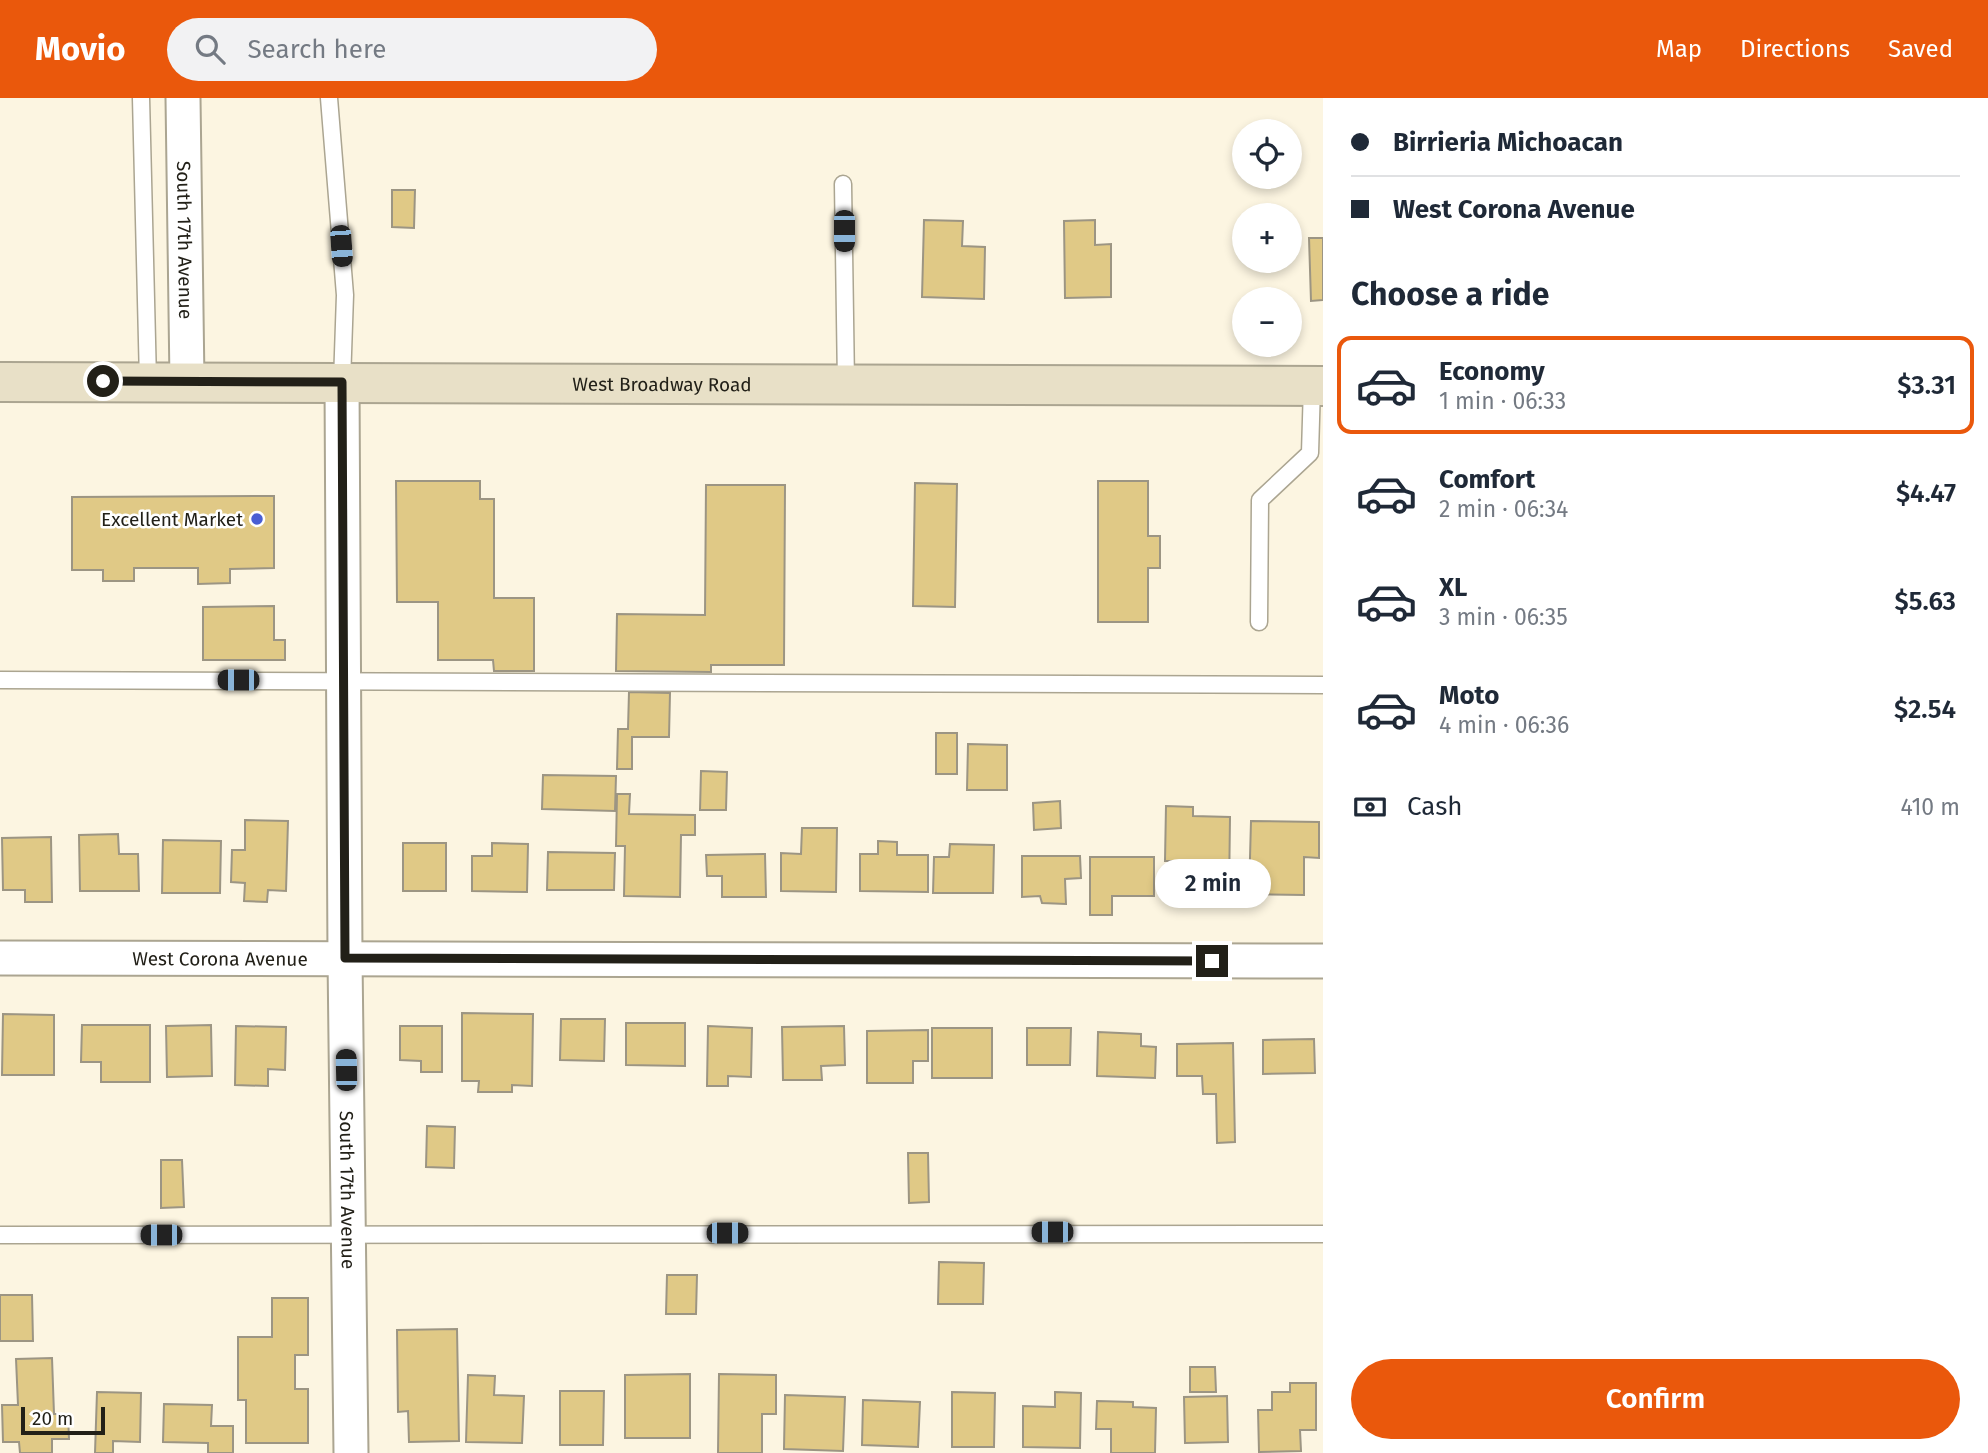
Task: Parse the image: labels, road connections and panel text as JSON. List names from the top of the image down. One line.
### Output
{"streets":{"main road":["West Broadway Road"],"street":["South 17th Avenue","West Corona Avenue"]},"crossings":[["South 17th Avenue","West Broadway Road"],["South 17th Avenue","West Corona Avenue"]],"places":["Excellent Market"],"scale_bar":"20 m","page":{"header":"Movio","search":"Search here","nav":["Map","Directions","Saved"],"banner":["Birrieria Michoacan","West Corona Avenue"],"map_buttons":["+","−"],"heading":"Choose a ride","list":[{"name":"Economy","note":"1 min · 06:33","value":"$3.31"},{"name":"Comfort","note":"2 min · 06:34","value":"$4.47"},{"name":"XL","note":"3 min · 06:35","value":"$5.63"},{"name":"Moto","note":"4 min · 06:36","value":"$2.54"}],"pay":["Cash","410 m"],"bubble":"2 min","buttons":"Confirm","scale":"20 m"}}
